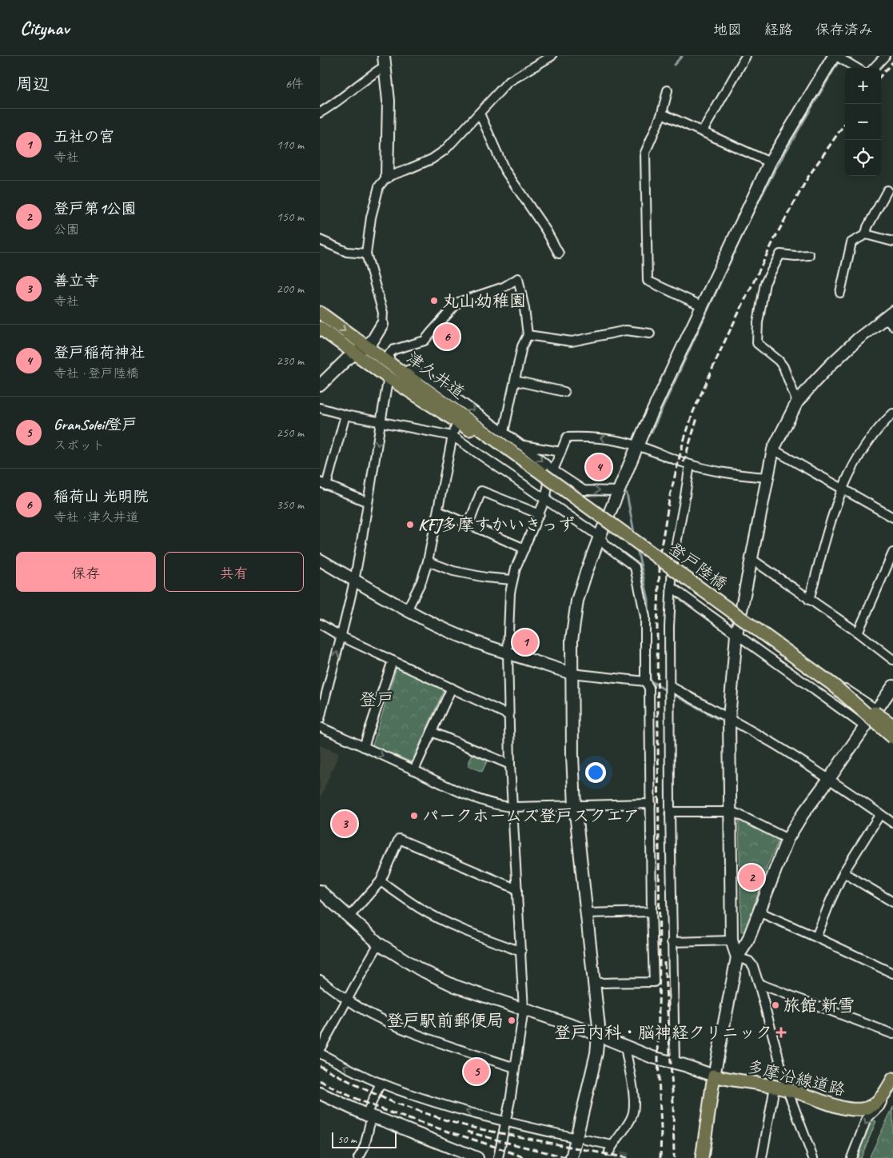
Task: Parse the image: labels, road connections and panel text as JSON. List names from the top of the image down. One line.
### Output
{"streets":{"main road":["津久井道","登戸陸橋","多摩沿線道路"]},"crossings":[["津久井道","登戸陸橋"]],"districts":["登戸"],"places":{"other":["丸山幼稚園","KFJ多摩すかいきっず","パークホームズ登戸スクエア","旅館 新雪","登戸駅前郵便局"],"health":["登戸内科・脳神経クリニック"]},"scale_bar":"50 m","page":{"header":"Citynav","nav":["地図","経路","保存済み"],"heading":["周辺","6件"],"map_buttons":["+","−"],"list":[{"mark":"1","name":"五社の宮","note":"寺社","value":"110 m"},{"mark":"2","name":"登戸第1公園","note":"公園","value":"150 m"},{"mark":"3","name":"善立寺","note":"寺社","value":"200 m"},{"mark":"4","name":"登戸稲荷神社","note":"寺社 · 登戸陸橋","value":"230 m"},{"mark":"5","name":"GranSoleil登戸","note":"スポット","value":"250 m"},{"mark":"6","name":"稲荷山 光明院","note":"寺社 · 津久井道","value":"350 m"}],"pins":["6","4","1","3","2","5"],"buttons":["保存","共有"],"scale":"50 m"}}
